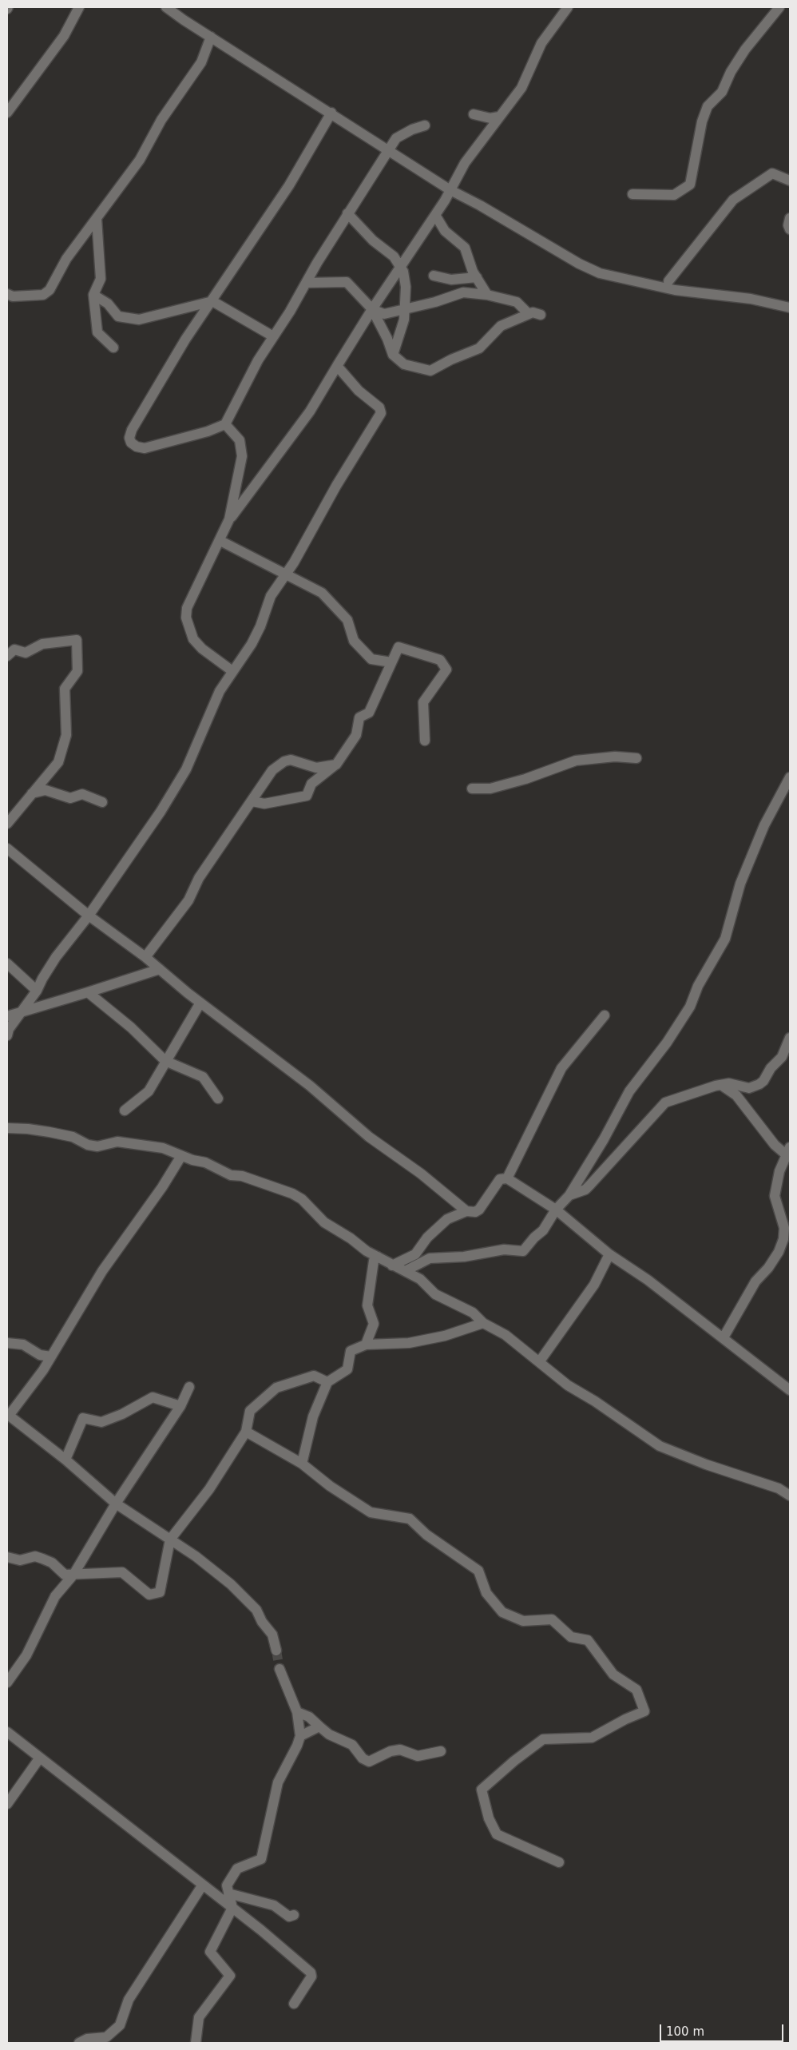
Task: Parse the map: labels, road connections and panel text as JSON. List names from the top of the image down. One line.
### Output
{"scale_bar":"100 m"}
